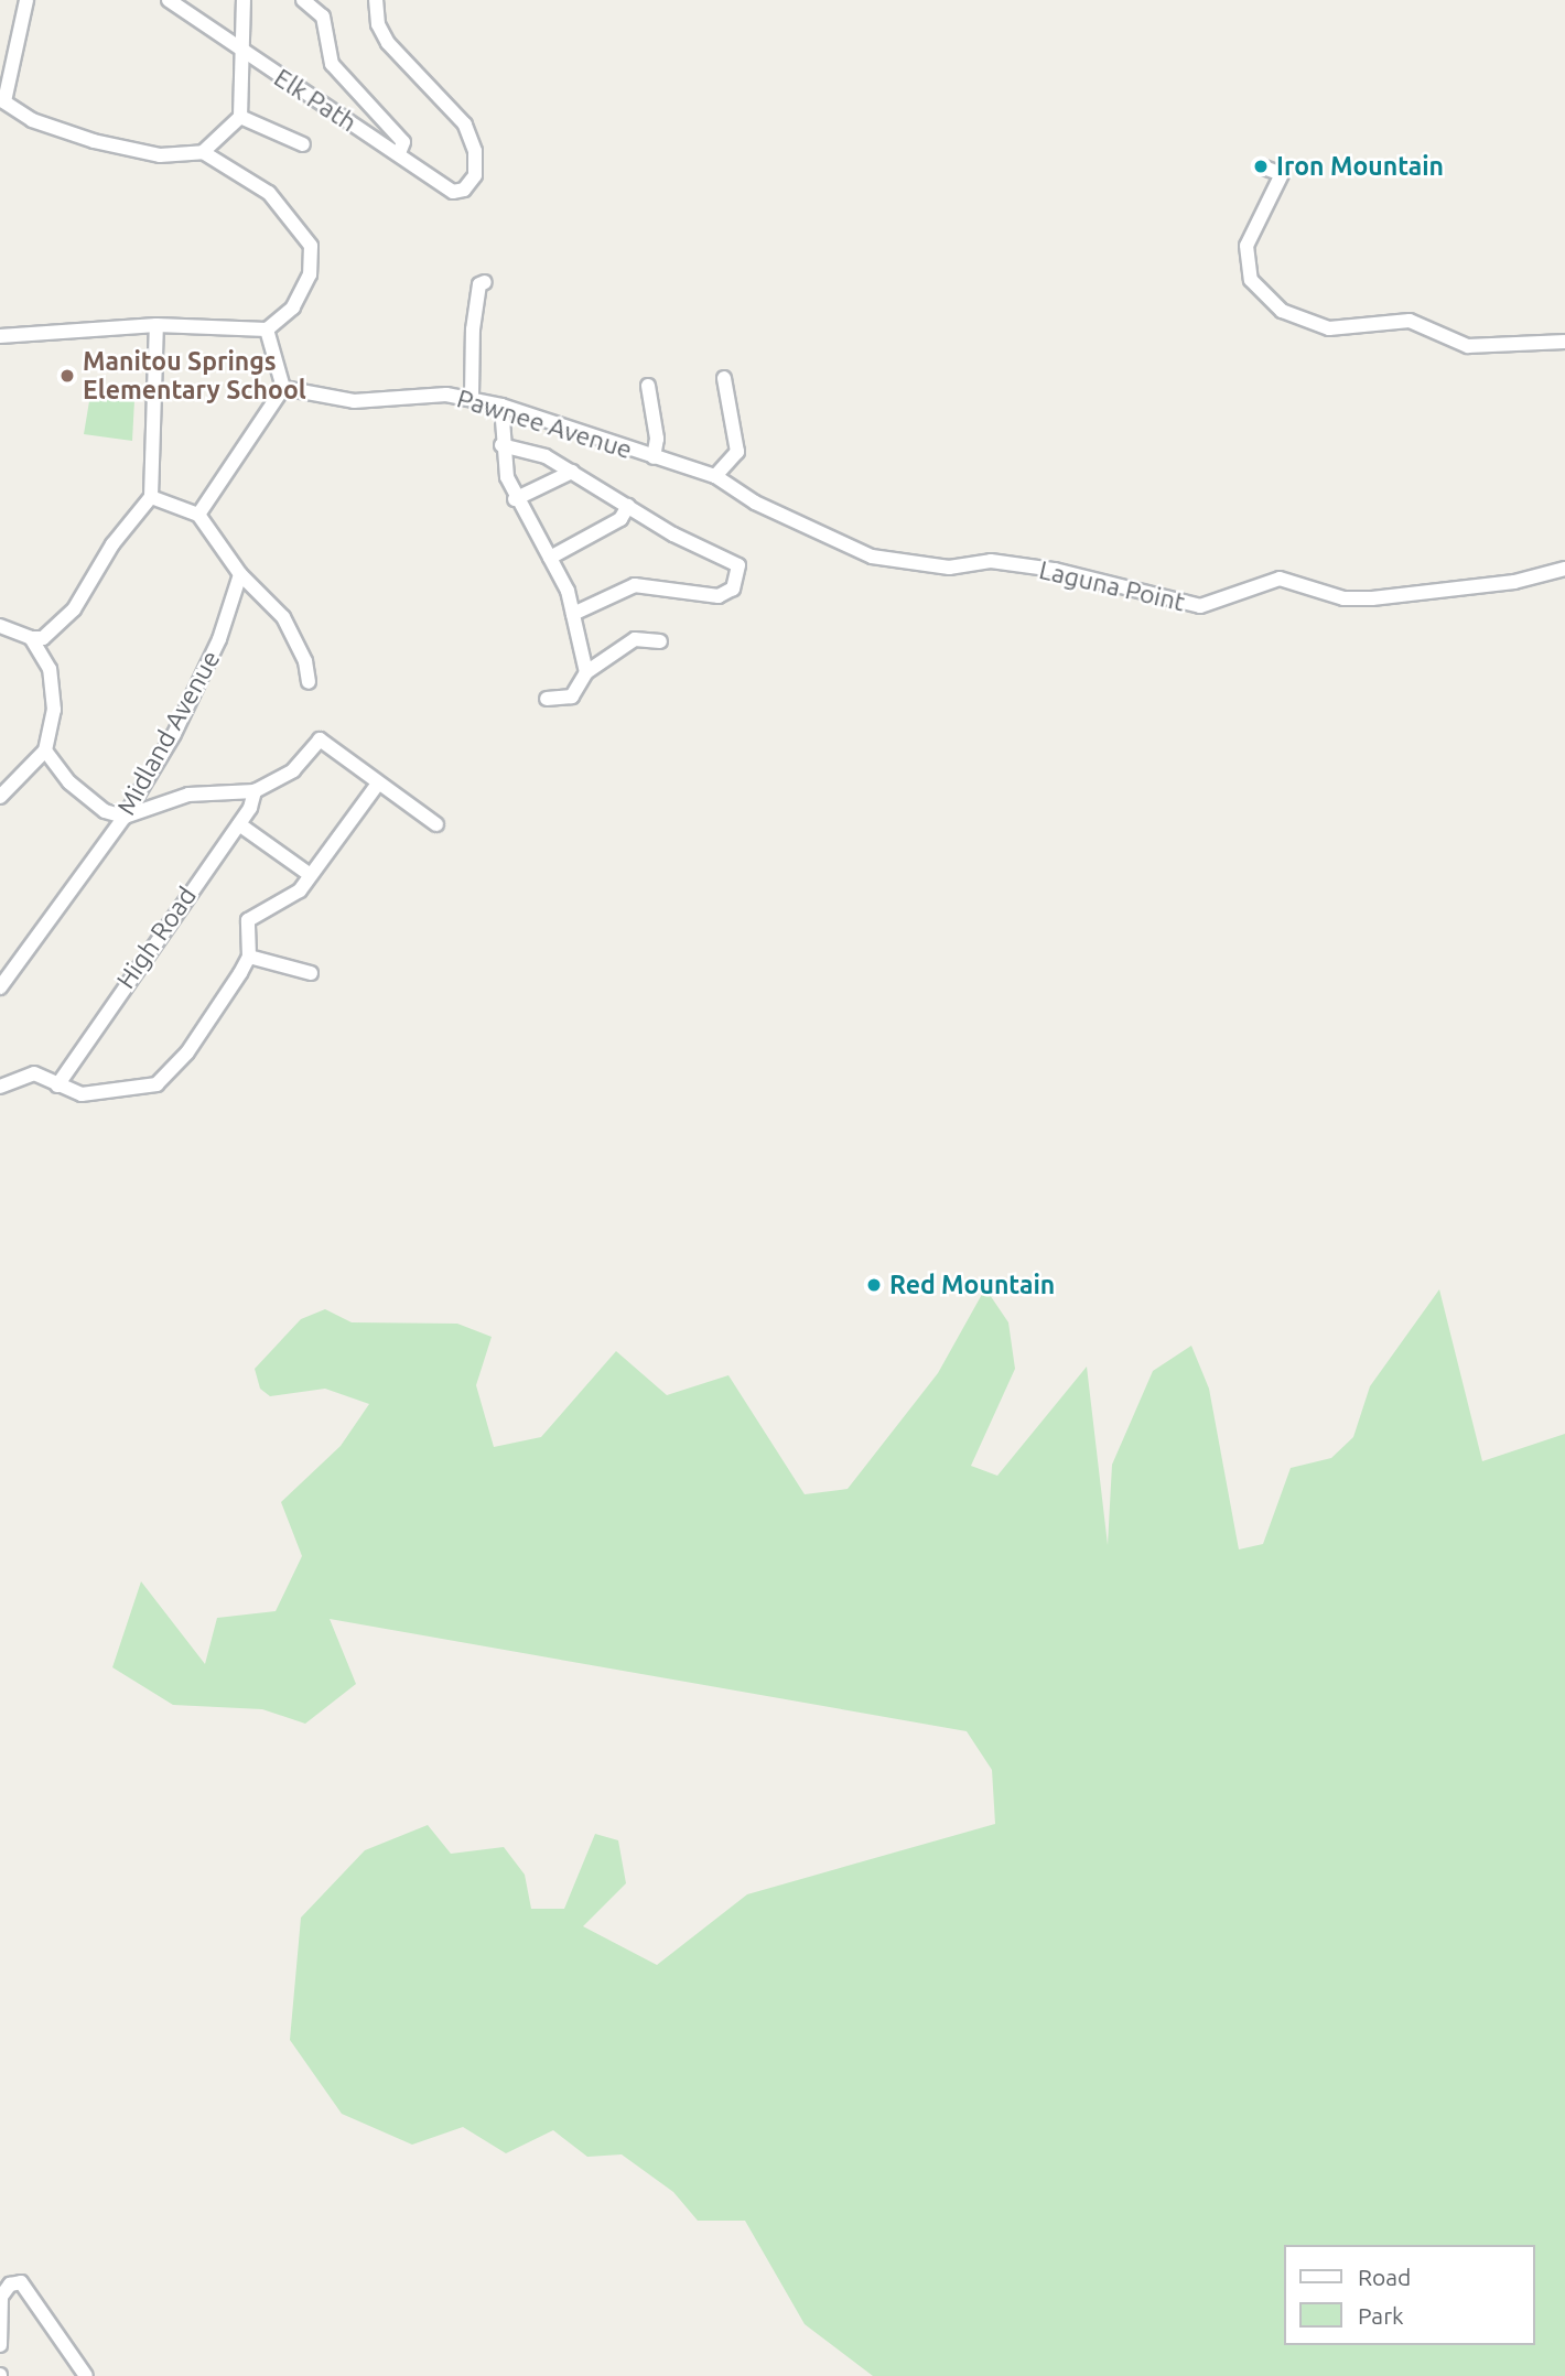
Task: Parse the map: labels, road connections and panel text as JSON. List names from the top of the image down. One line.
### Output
{"streets":{"street":["Elk Path","Pawnee Avenue","Laguna Point","Midland Avenue","High Road"]},"crossings":[["Pawnee Avenue","Laguna Point"]],"places":["Iron Mountain","Manitou Springs Elementary School","Red Mountain"],"legend":["Road","Park"]}
